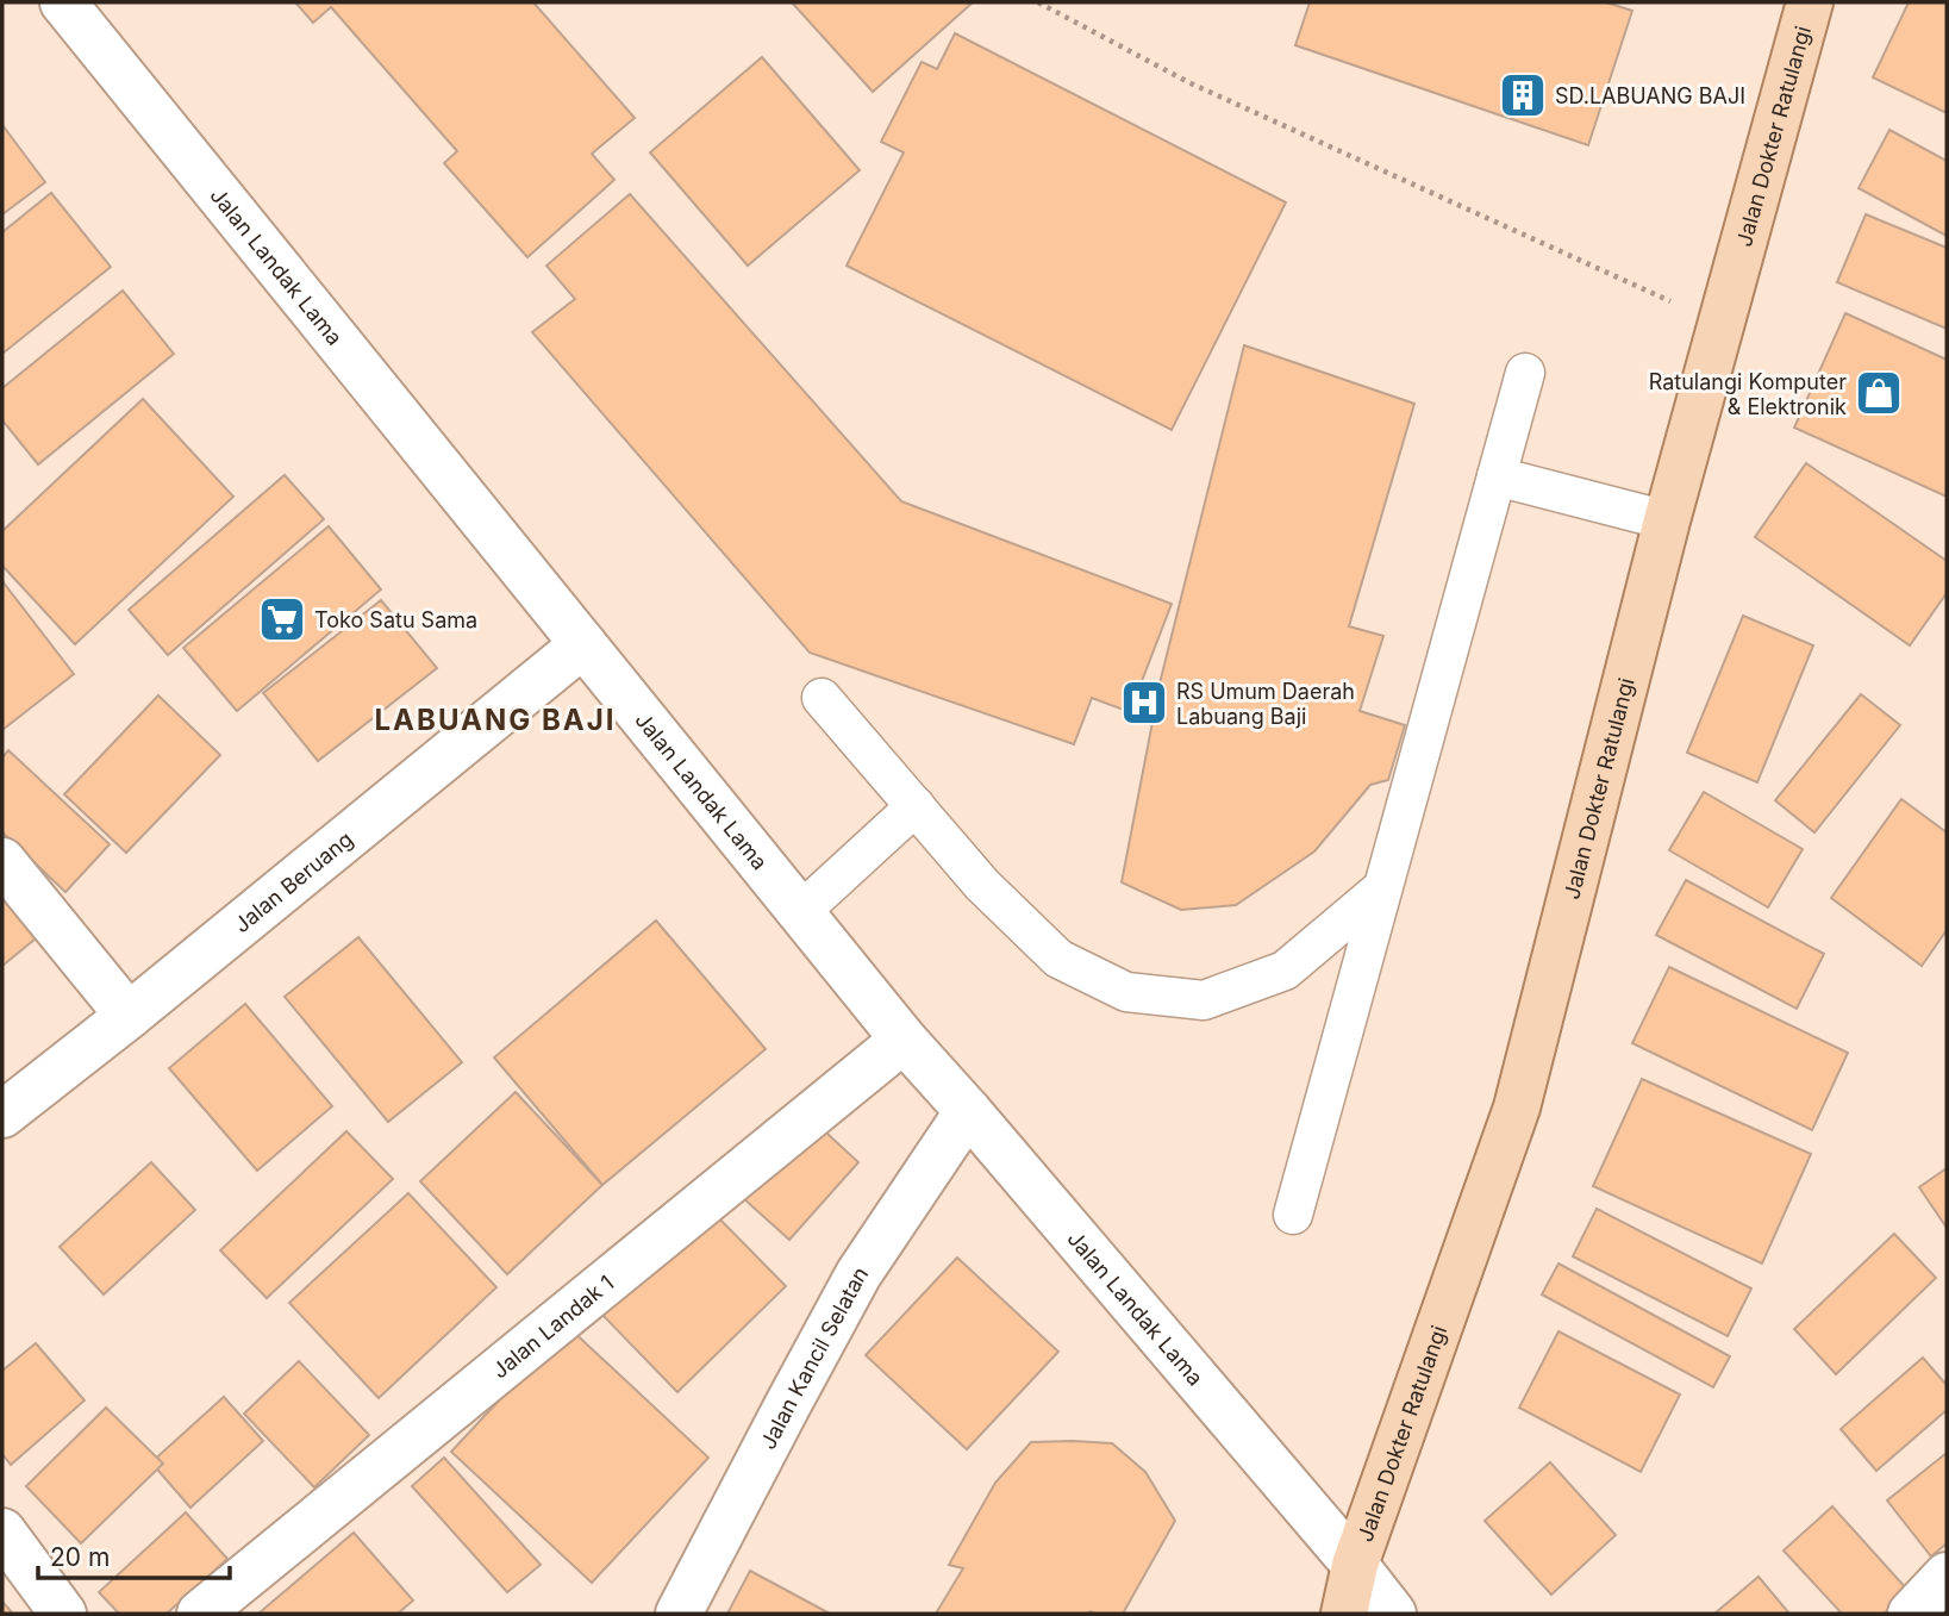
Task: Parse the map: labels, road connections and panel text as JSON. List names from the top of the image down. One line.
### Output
{"streets":{"main road":["Jalan Dokter Ratulangi"],"street":["Jalan Landak Lama","Jalan Beruang","Jalan Landak 1","Jalan Kancil Selatan"]},"crossings":[["Jalan Dokter Ratulangi","Jalan Landak Lama"],["Jalan Landak Lama","Jalan Beruang"],["Jalan Landak Lama","Jalan Landak 1"],["Jalan Landak Lama","Jalan Kancil Selatan"]],"districts":["LABUANG BAJI"],"places":{"building":["SD.LABUANG BAJI"],"shop":["Ratulangi Komputer & Elektronik"],"supermarket":["Toko Satu Sama"],"hospital":["RS Umum Daerah Labuang Baji"]},"scale_bar":"20 m"}
